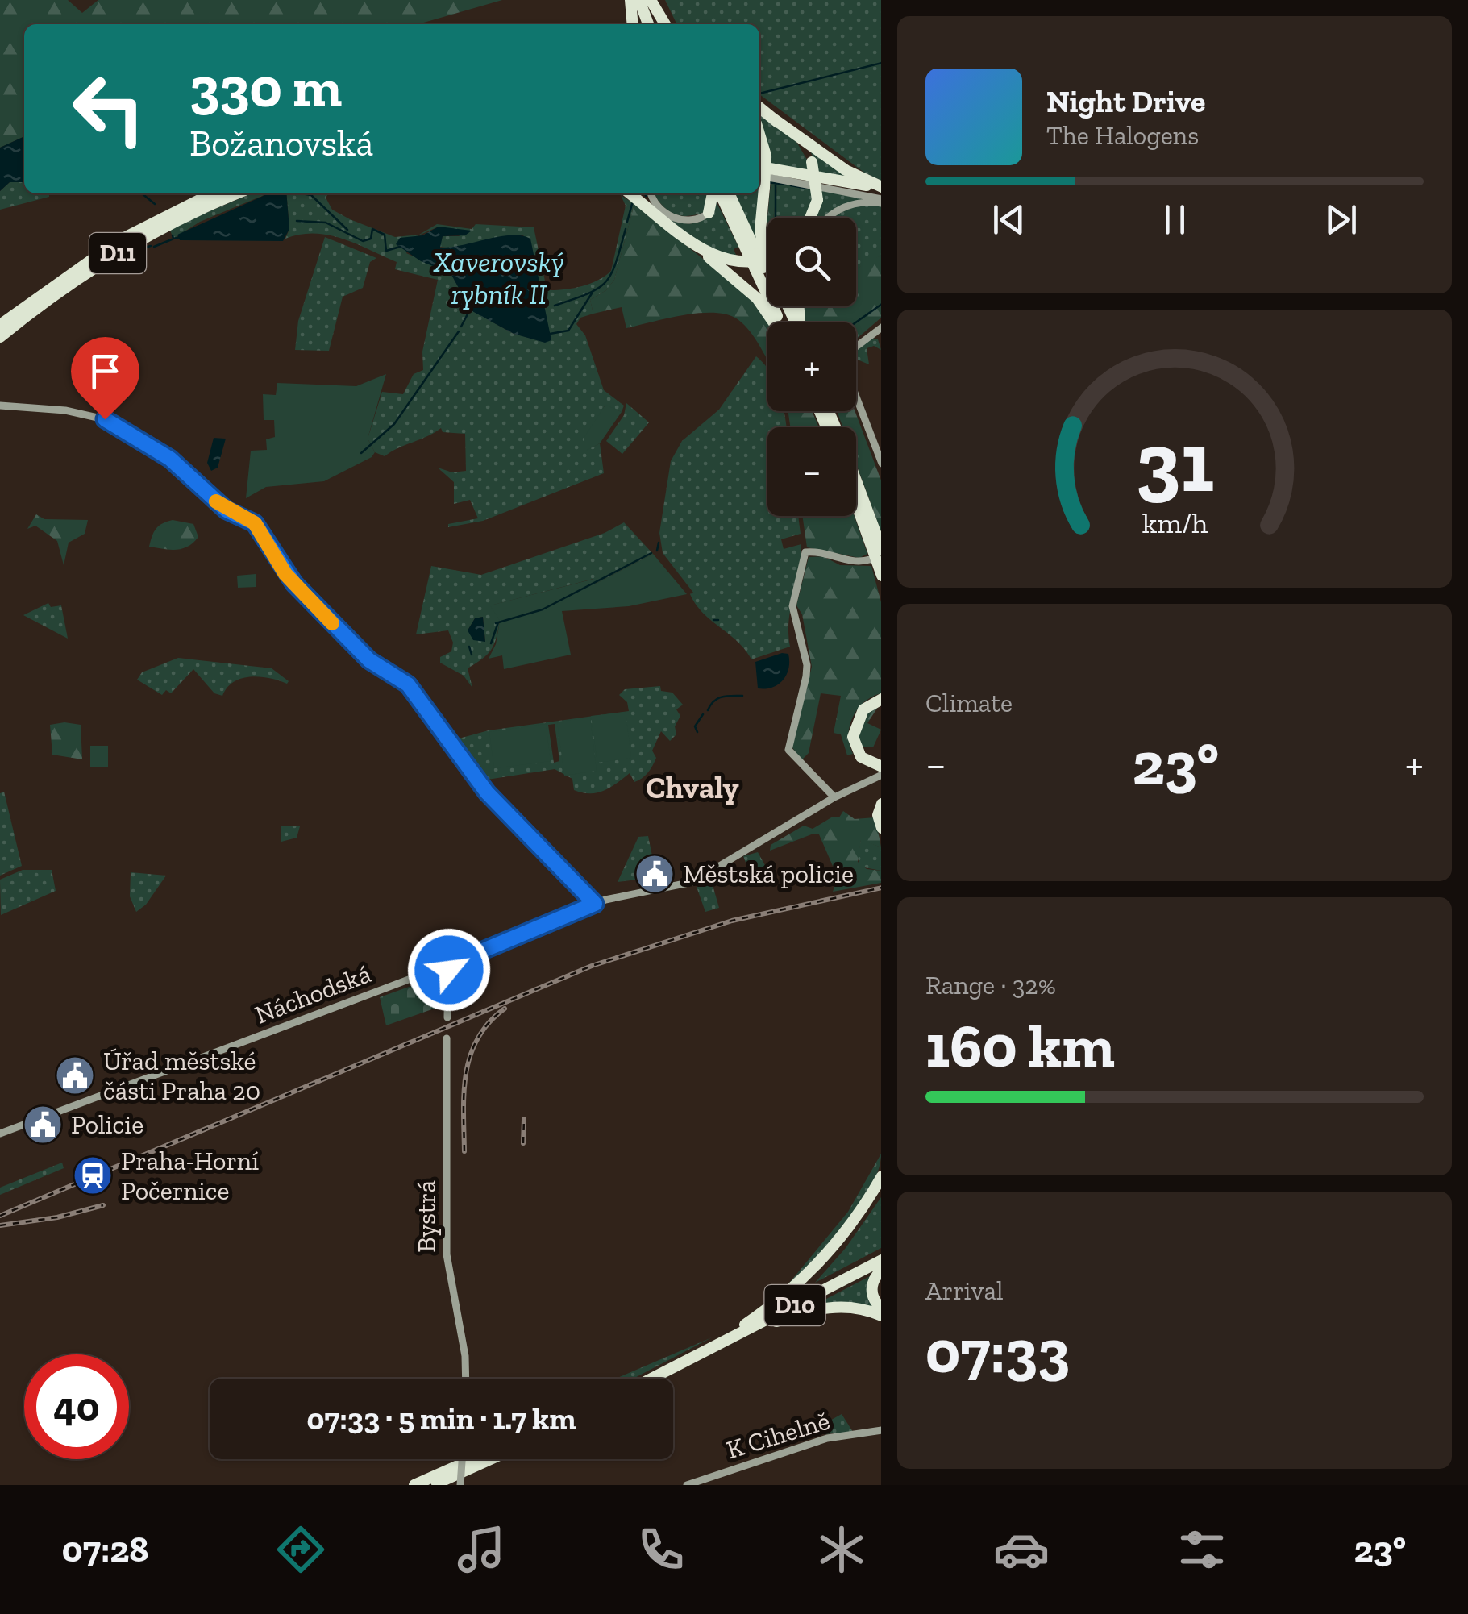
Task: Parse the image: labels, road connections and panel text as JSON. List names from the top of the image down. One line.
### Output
{"streets":{"highway":["D11","D10"],"street":["Náchodská","Bystrá","K Cihelně"]},"districts":["Chvaly"],"water":["Xaverovský rybník II"],"places":{"public building":["Městská policie","Úřad městské části Praha 20","Policie"],"station":["Praha-Horní Počernice"]},"page":{"turn":["330 m","Božanovská"],"song":["Night Drive","The Halogens"],"map_buttons":["+","−"],"tile":["Climate",["Range · 32%","160 km"],["Arrival","07:33"]],"heat":["−","23°","+"],"limit":"40","trip":"07:33 · 5 min · 1.7 km","tabs":["07:28","23°"],"gauge":["31","km/h"]}}
